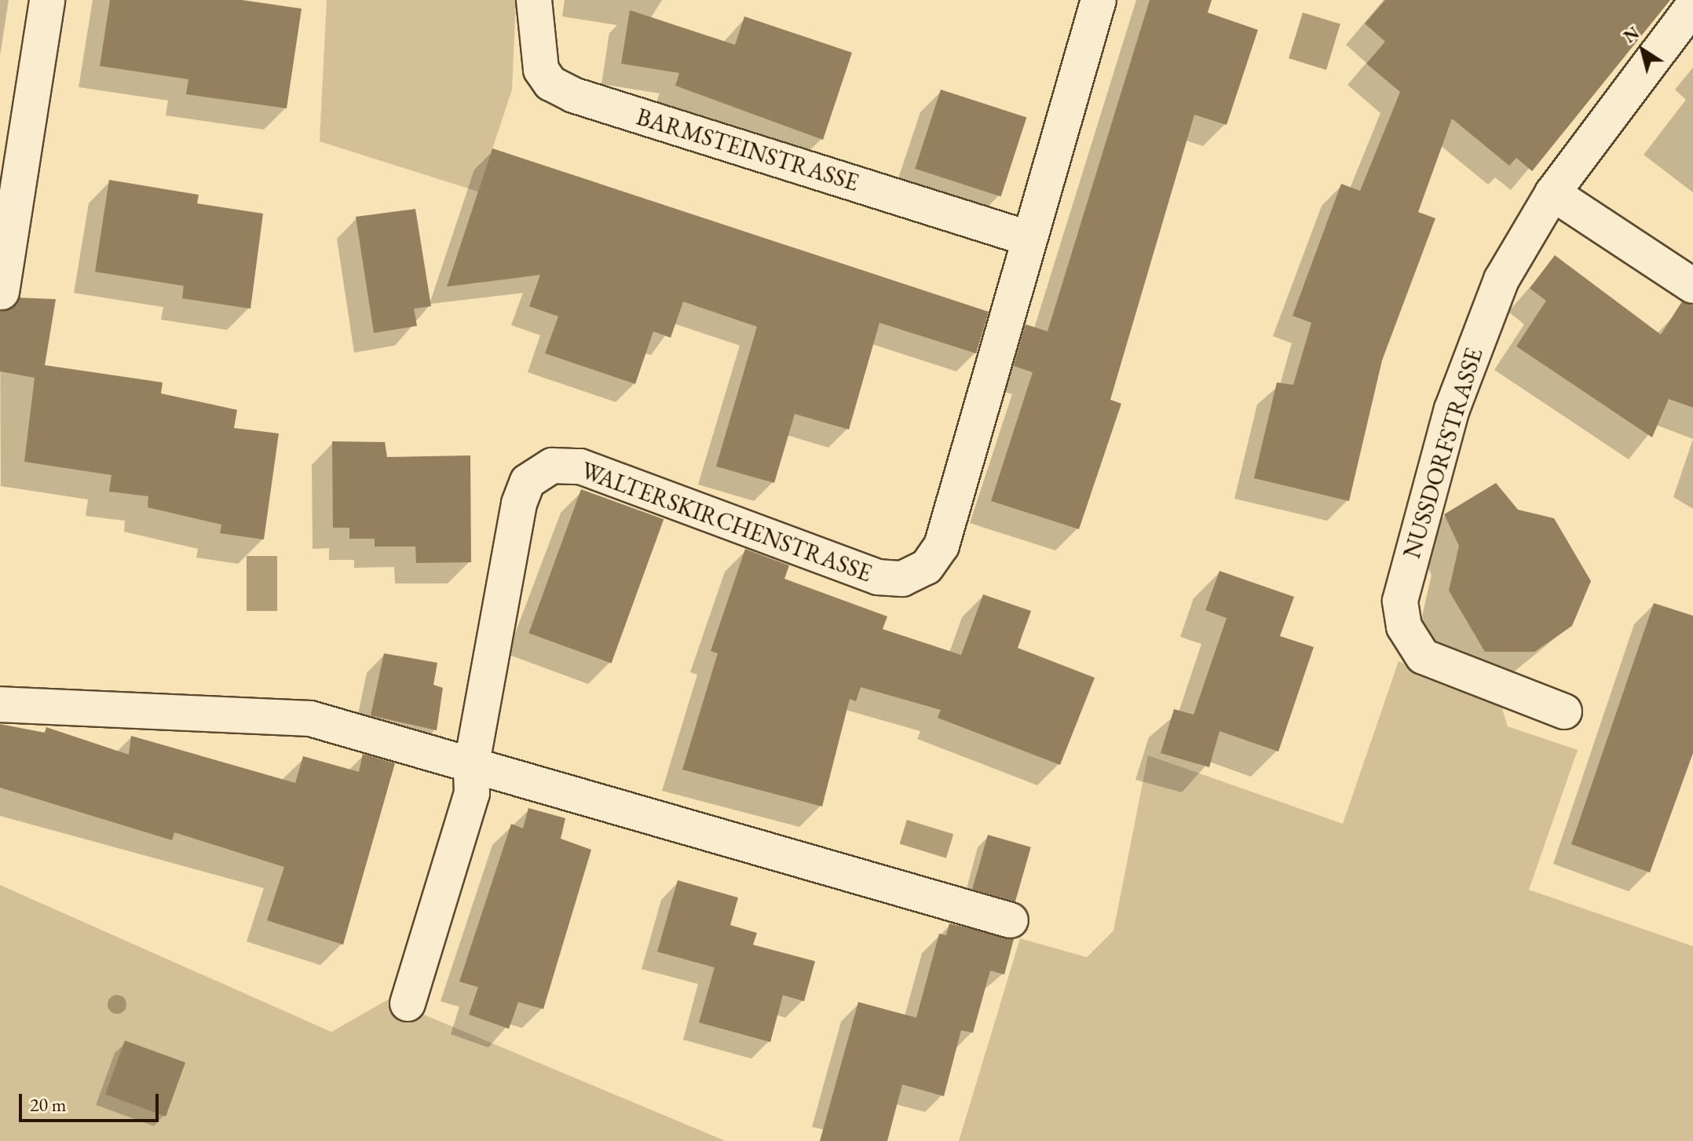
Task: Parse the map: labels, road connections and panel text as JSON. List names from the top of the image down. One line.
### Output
{"streets":{"street":["BARMSTEINSTRASSE","NUSSDORFSTRASSE","WALTERSKIRCHENSTRASSE"]},"crossings":[["BARMSTEINSTRASSE","WALTERSKIRCHENSTRASSE"]],"scale_bar":"20 m","north":"top left"}
